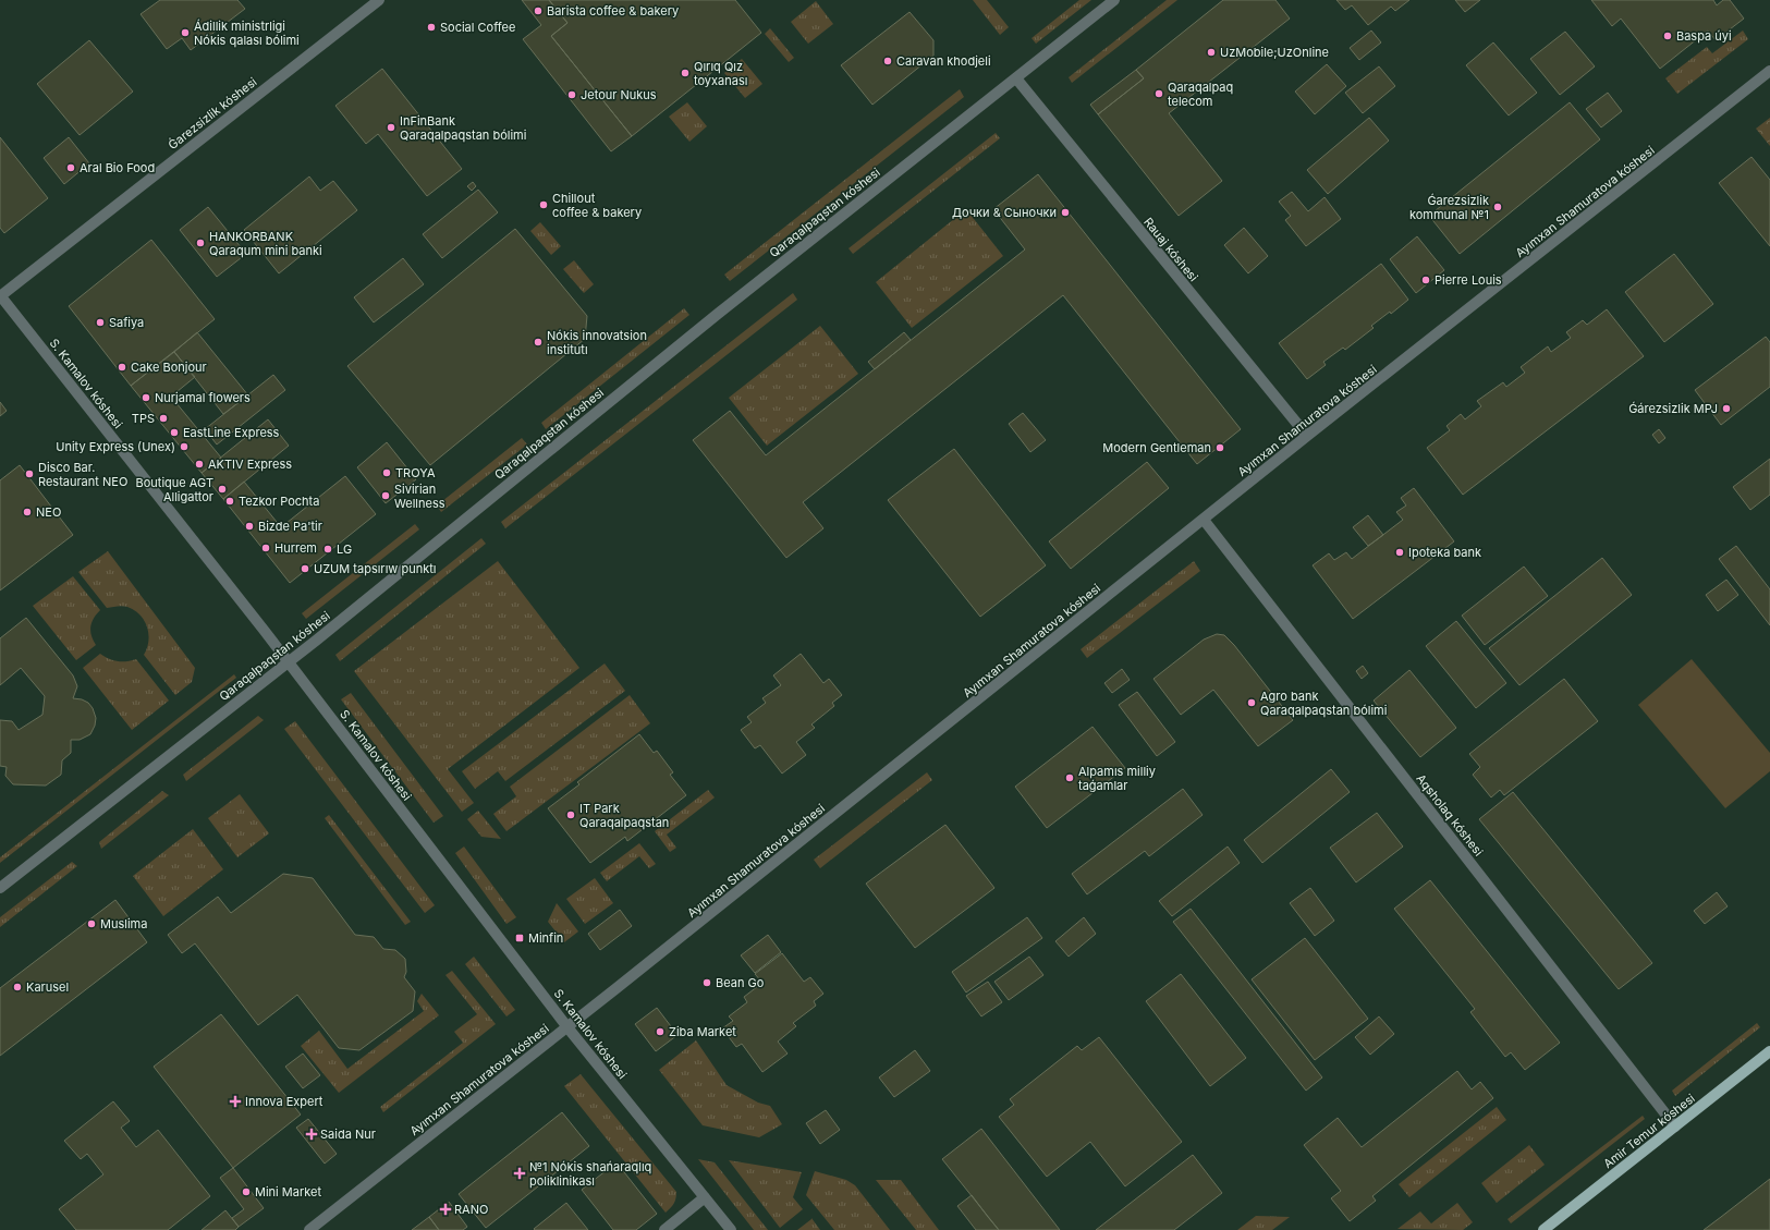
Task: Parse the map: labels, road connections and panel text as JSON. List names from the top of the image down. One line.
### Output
{"streets":{"main road":["Amir Temur kóshesi"],"street":["Ǵarezsizlik kóshesi","Ayımxan Shamuratova kóshesi","Qaraqalpaqstan kóshesi","Rauaj kóshesi","S. Kamalov kóshesi","Aqsholaq kóshesi"]},"crossings":[["Ǵarezsizlik kóshesi","S. Kamalov kóshesi"],["Ayımxan Shamuratova kóshesi","Rauaj kóshesi"],["Ayımxan Shamuratova kóshesi","S. Kamalov kóshesi"],["Ayımxan Shamuratova kóshesi","Aqsholaq kóshesi"],["Qaraqalpaqstan kóshesi","Rauaj kóshesi"],["Qaraqalpaqstan kóshesi","S. Kamalov kóshesi"],["Aqsholaq kóshesi","Amir Temur kóshesi"]],"places":{"other":["Barista coffee & bakery","Social Coffee","Ádillik ministrligi Nókis qalası bólimi","Baspa úyi","UzMobile;UzOnline","Caravan khodjeli","Qırıq Qız toyxanası","Qaraqalpaq telecom","Jetour Nukus","InFinBank Qaraqalpaqstan bólimi","Aral Bio Food","Chillout coffee & bakery","Ǵarezsizlik kommunal №1","Дочки & Сыночки","HANKORBANK Qaraqum mini banki","Pierre Louis","Safiya","Nókis innovatsion institutı","Cake Bonjour","Nurjamal flowers","Ǵárezsizlik MPJ","TPS","EastLine Express","Unity Express (Unex)","Modern Gentleman","AKTIV Express","TROYA","Disco Bar. Restaurant NEO","Boutique AGT Alligattor","Sivirian Wellness","Tezkor Pochta","NEO","Bizde Pa'tir","Hurrem","LG","Ipoteka bank","UZUM tapsırıw punktı","Agro bank Qaraqalpaqstan bólimi","Alpamıs milliy taǵamlar","IT Park Qaraqalpaqstan","Muslima","Bean Go","Karusel","Ziba Market","Mini Market"],"transit":["Minfin"],"health":["Innova Expert","Saida Nur","№1 Nókis shańaraqlıq poliklinikası","RANO"]}}
